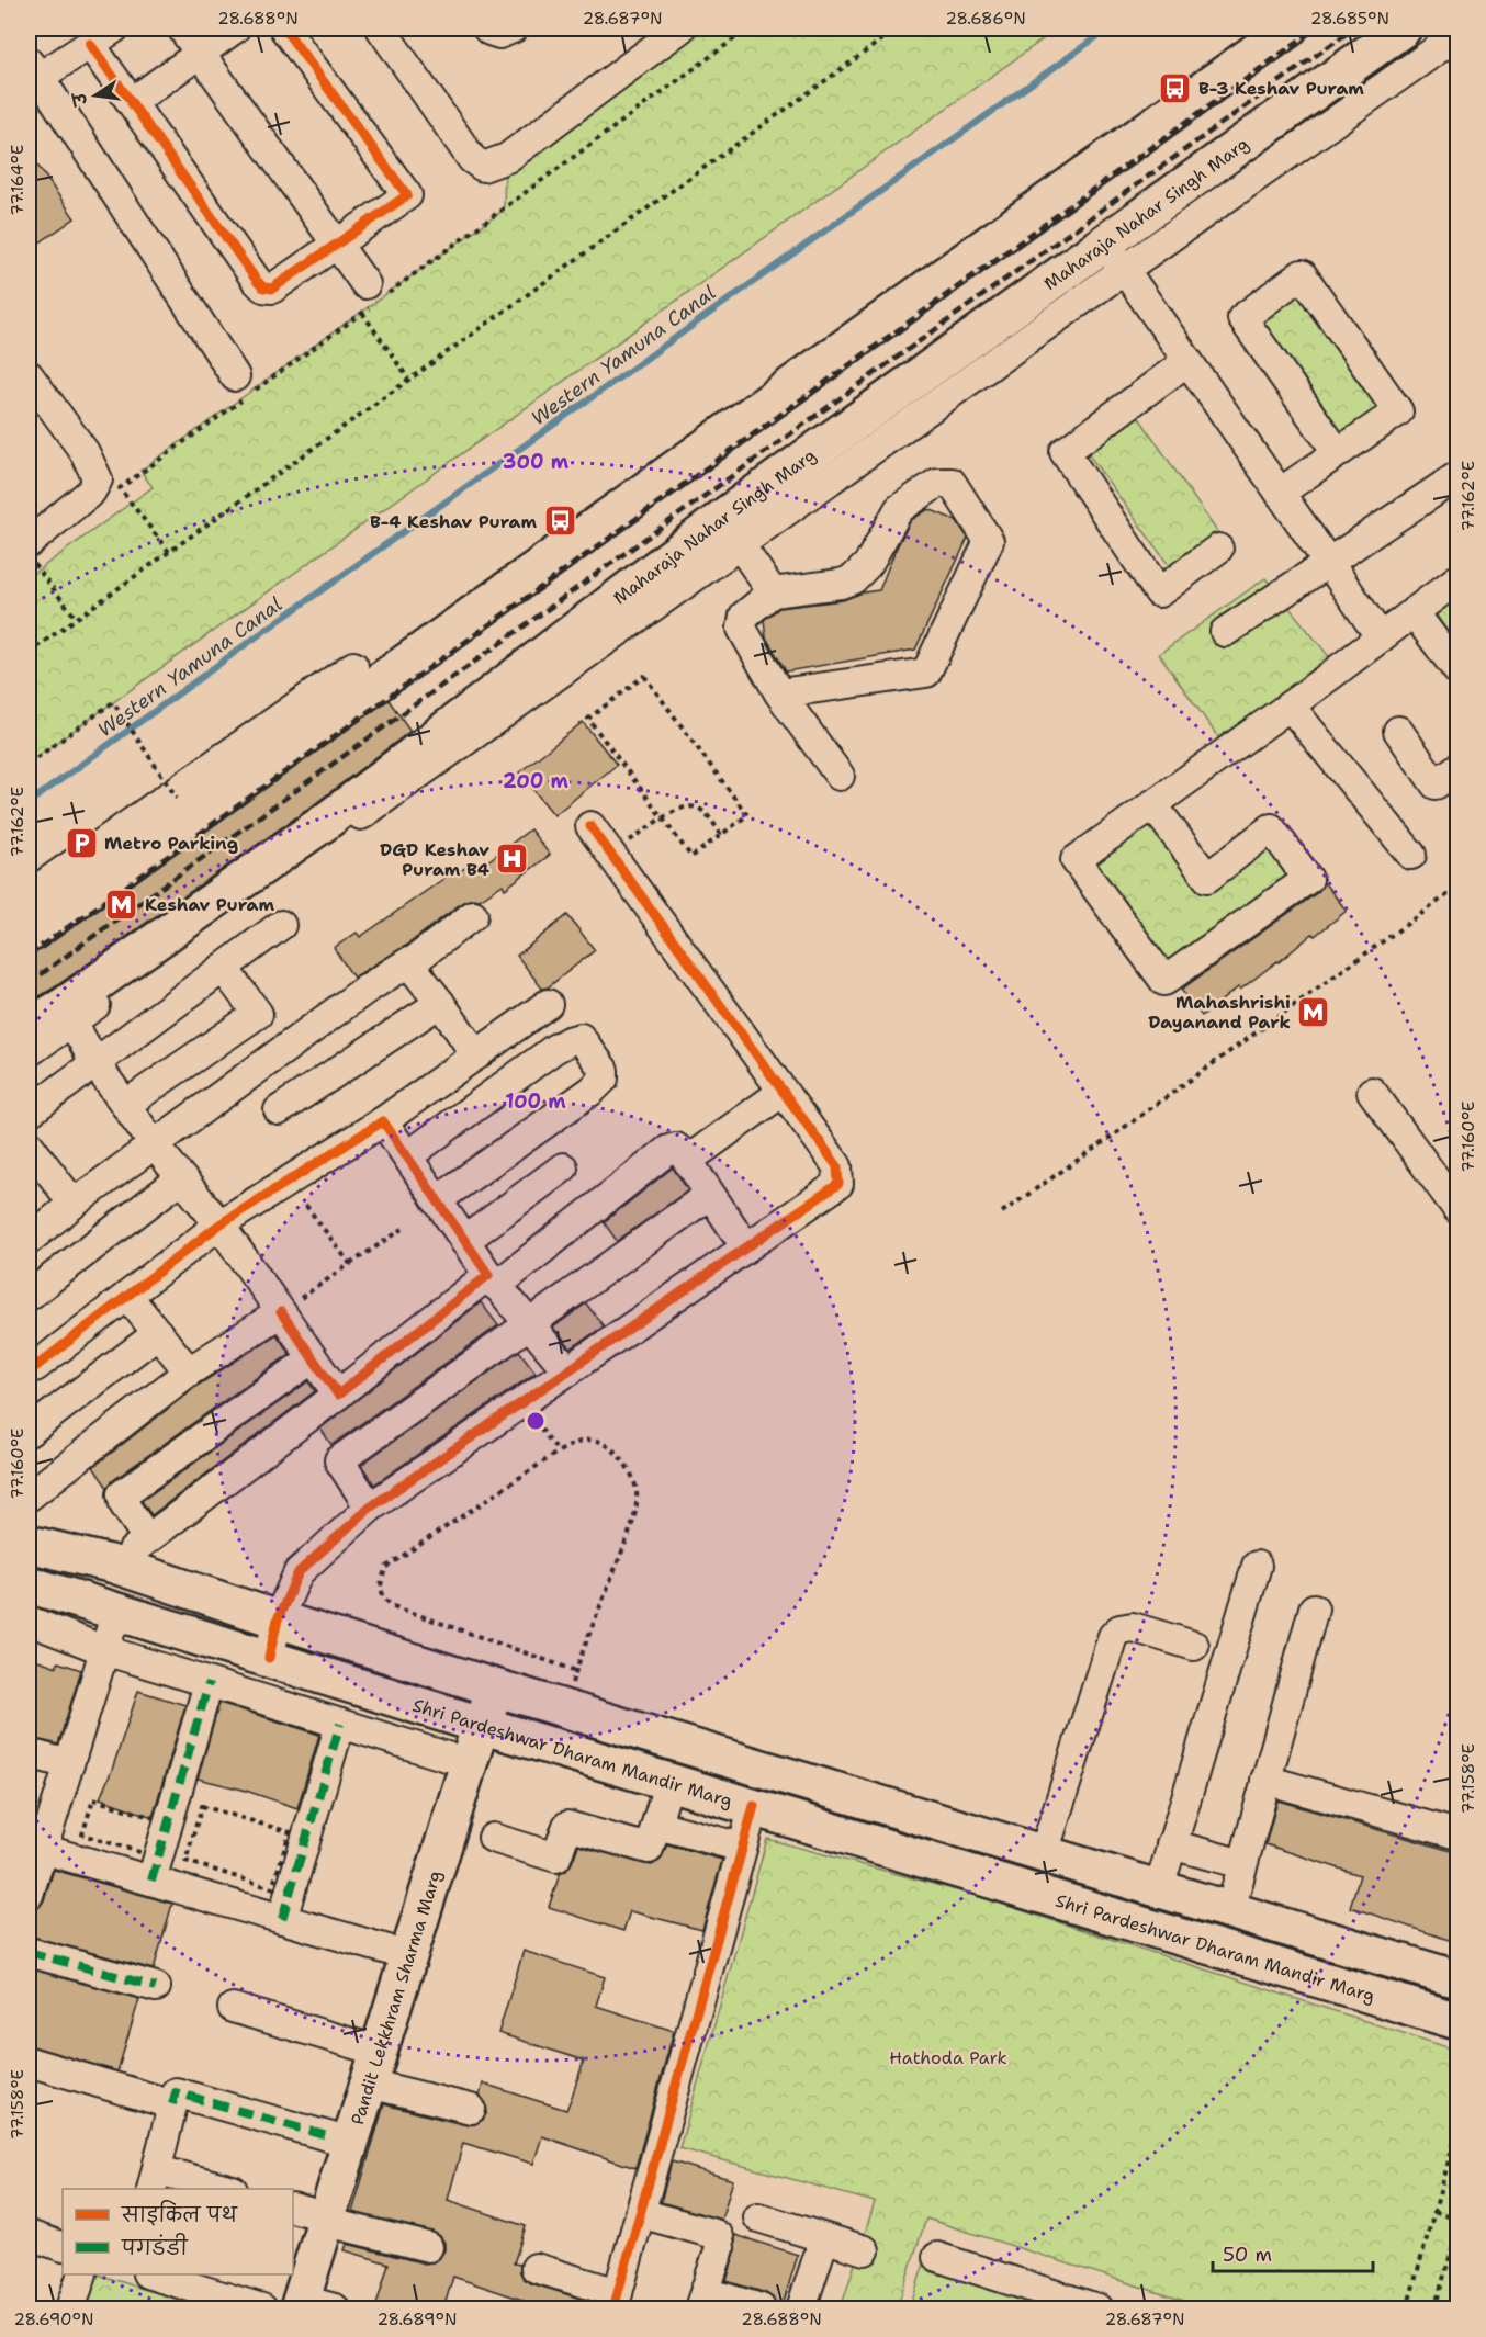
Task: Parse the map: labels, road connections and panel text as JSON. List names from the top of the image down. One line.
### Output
{"streets":{"main road":["Maharaja Nahar Singh Marg","Shri Pardeshwar Dharam Mandir Marg","Pandit Lekkhram Sharma Marg"]},"crossings":[["Shri Pardeshwar Dharam Mandir Marg","Pandit Lekkhram Sharma Marg"]],"water":["Western Yamuna Canal"],"parks":["Hathoda Park"],"places":{"bus stop":["B-3 Keshav Puram","B-4 Keshav Puram"],"parking":["Metro Parking"],"hospital":["DGD Keshav Puram B4"],"metro station":["Keshav Puram","Mahashrishi Dayanand Park"]},"legend":["साइकिल पथ","पगडंडी"],"scale_bar":"50 m","north":"left","coordinates":["28.688°N","28.687°N","28.686°N","28.685°N","77.164°E","77.162°E","77.160°E","77.158°E","28.690°N","28.689°N"],"rings":["300 m","200 m","100 m"]}
